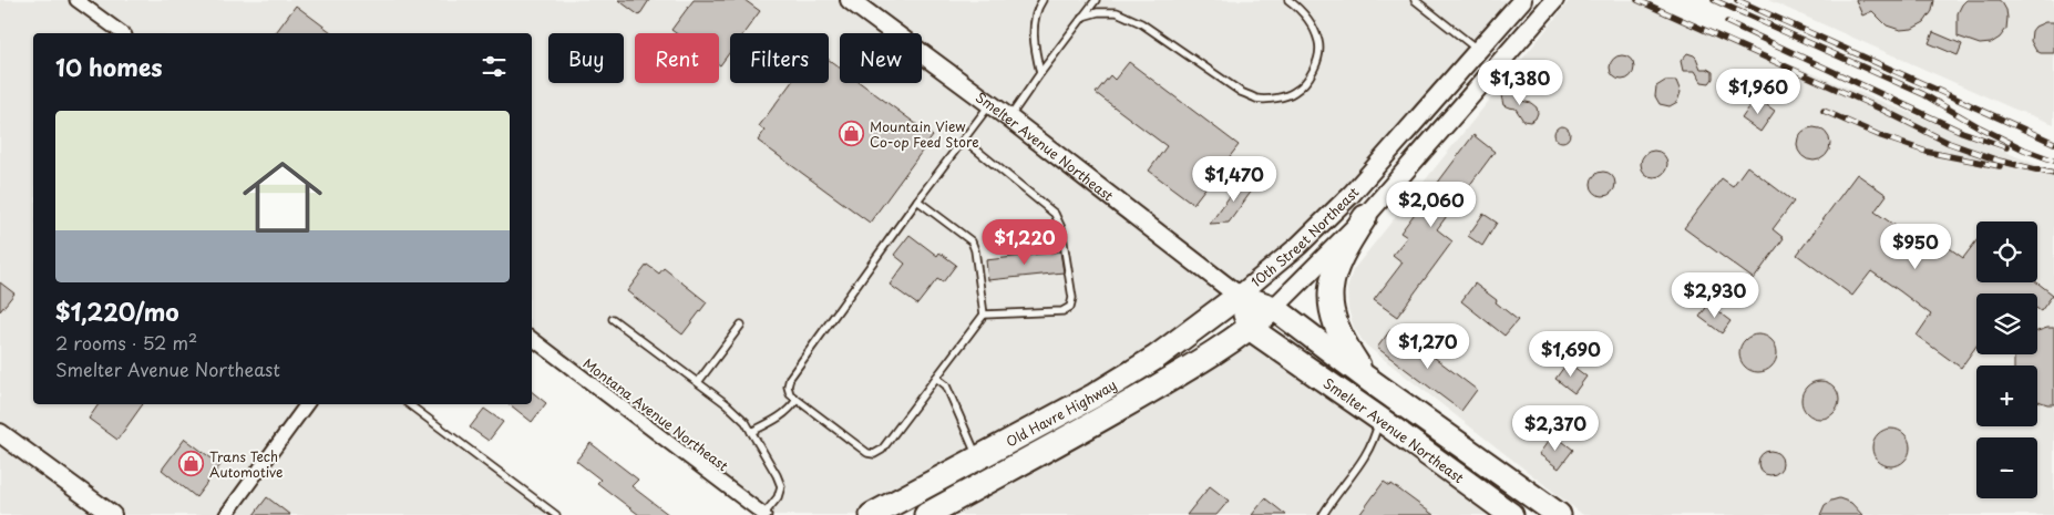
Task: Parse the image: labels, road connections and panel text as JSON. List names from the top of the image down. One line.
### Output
{"streets":{"highway":["Smelter Avenue Northeast","Old Havre Highway"],"main road":["10th Street Northeast"],"street":["Montana Avenue Northeast"]},"crossings":[["Smelter Avenue Northeast","10th Street Northeast"],["Smelter Avenue Northeast","Old Havre Highway"],["10th Street Northeast","Old Havre Highway"]],"places":{"shop":["Mountain View Co-op Feed Store","Trans Tech Automotive"]},"page":{"chip":["Buy","Rent","Filters","New"],"heading":"10 homes","price":["$1,380","$1,960","$1,470","$2,060","$1,220","$950","$2,930","$1,270","$1,690","$2,370"],"list":[{"name":"$1,220/mo","note":"2 rooms · 52 m² · Smelter Avenue Northeast"}],"map_buttons":["+","−"]}}
